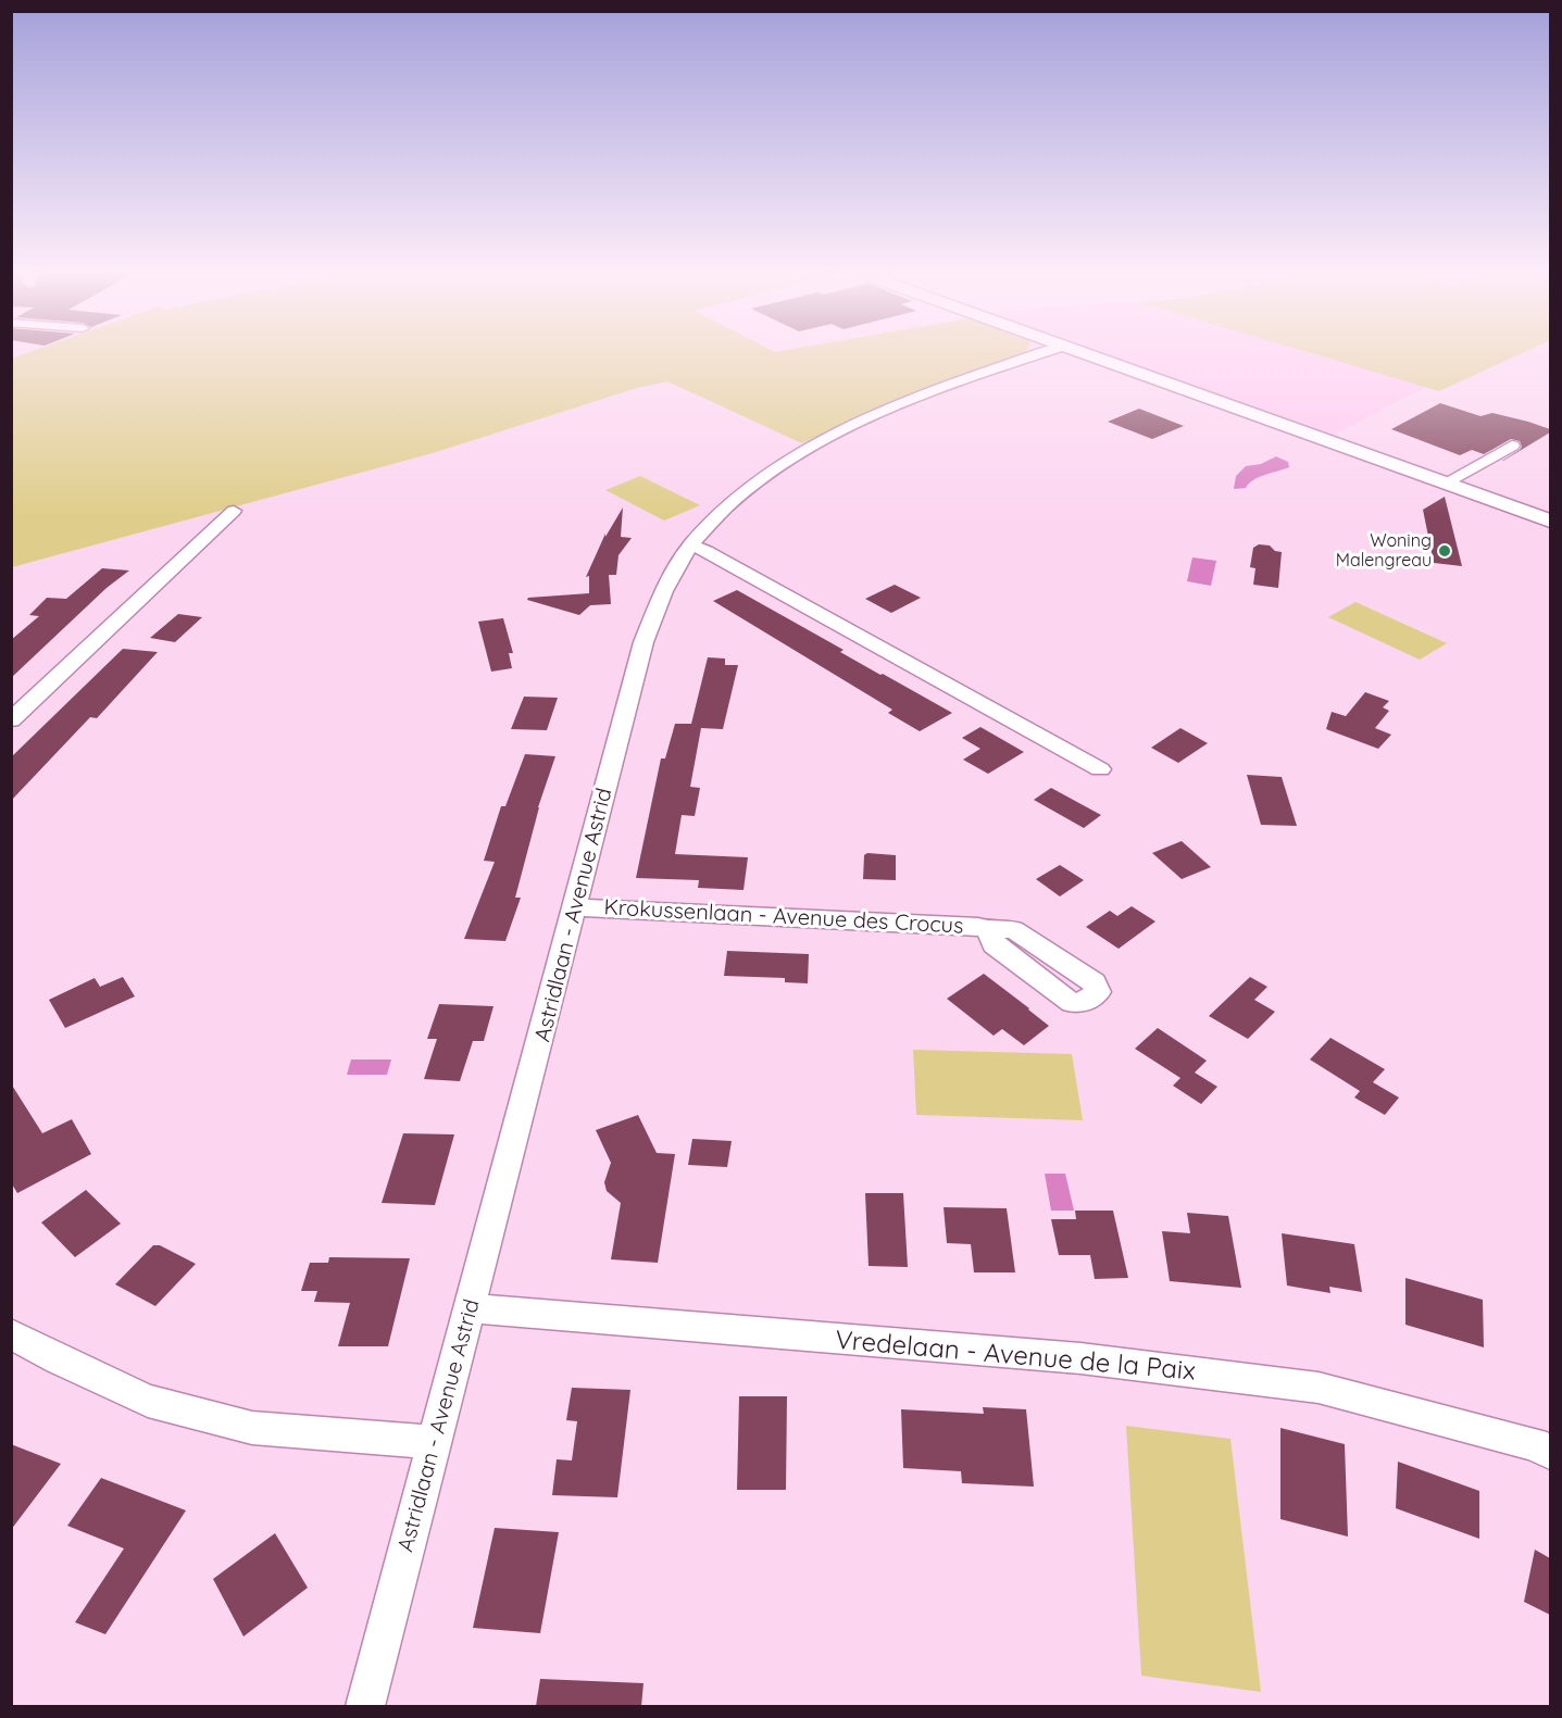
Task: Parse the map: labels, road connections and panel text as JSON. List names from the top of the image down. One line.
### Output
{"streets":{"street":["Astridlaan - Avenue Astrid","Krokussenlaan - Avenue des Crocus","Vredelaan - Avenue de la Paix"]},"crossings":[["Astridlaan - Avenue Astrid","Krokussenlaan - Avenue des Crocus"],["Astridlaan - Avenue Astrid","Vredelaan - Avenue de la Paix"]],"places":["Woning Malengreau"]}
